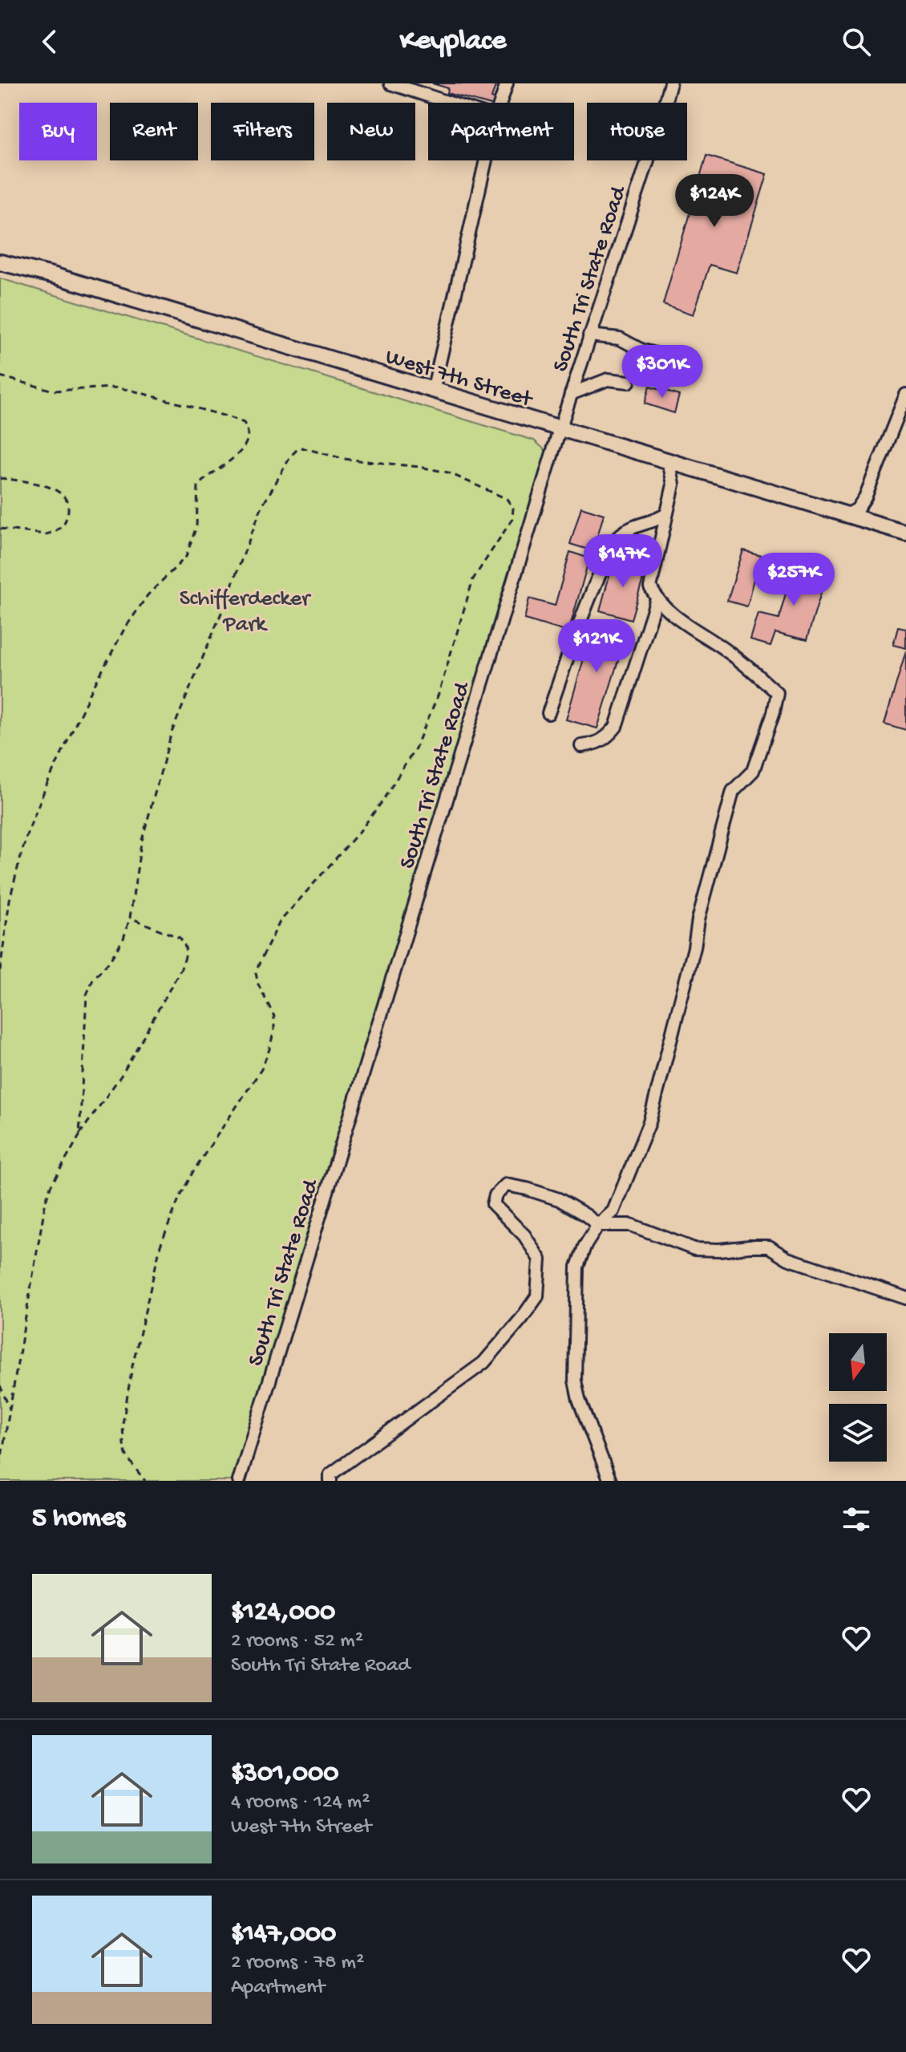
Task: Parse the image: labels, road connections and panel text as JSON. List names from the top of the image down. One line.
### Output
{"streets":{"main road":["West 7th Street"],"street":["South Tri State Road"]},"crossings":[["South Tri State Road","West 7th Street"]],"parks":["Schifferdecker Park"],"north":"bottom","page":{"header":"Keyplace","chip":["Buy","Rent","Filters","New","Apartment","House"],"price":["$124K","$301K","$147K","$257K","$121K"],"heading":"5 homes","list":[{"name":"$124,000","note":"2 rooms · 52 m² · South Tri State Road"},{"name":"$301,000","note":"4 rooms · 124 m² · West 7th Street"},{"name":"$147,000","note":"2 rooms · 78 m² · Apartment"}]}}
